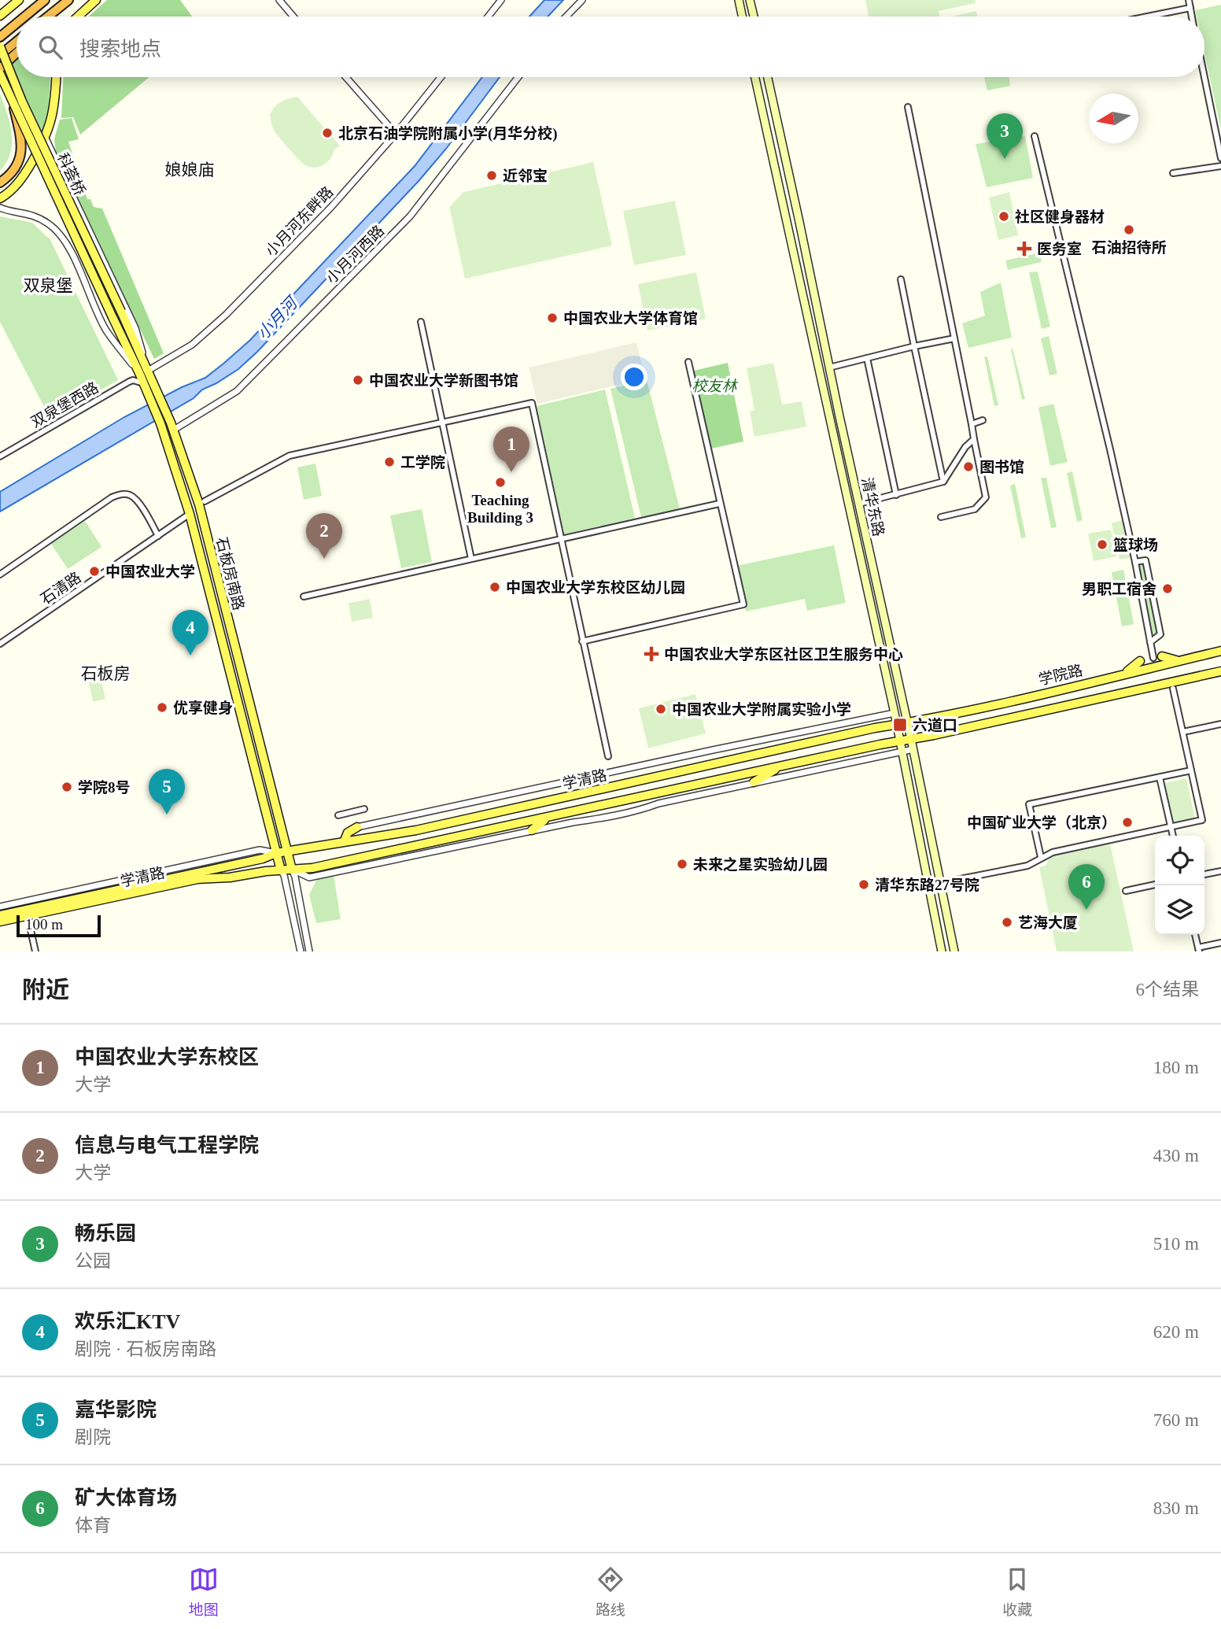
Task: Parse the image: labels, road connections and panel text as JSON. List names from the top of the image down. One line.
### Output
{"streets":{"main road":["科荟桥","清华东路","石板房南路","学院路","学清路"],"street":["小月河东畔路","小月河西路","双泉堡西路","石清路"]},"crossings":[["科荟桥","石板房南路"],["小月河东畔路","石板房南路"],["小月河西路","石板房南路"],["双泉堡西路","石板房南路"],["清华东路","学院路"],["清华东路","学清路"],["石板房南路","石清路"],["石板房南路","学清路"],["学院路","学清路"]],"districts":["娘娘庙","双泉堡","石板房"],"water":["小月河"],"parks":["校友林"],"places":{"other":["北京石油学院附属小学(月华分校)","近邻宝","社区健身器材","石油招待所","中国农业大学体育馆","中国农业大学新图书馆","工学院","图书馆","Teaching Building 3","篮球场","中国农业大学","中国农业大学东校区幼儿园","男职工宿舍","优享健身","中国农业大学附属实验小学","学院8号","中国矿业大学（北京）","未来之星实验幼儿园","清华东路27号院","艺海大厦"],"health":["医务室","中国农业大学东区社区卫生服务中心"],"transit":["六道口"]},"scale_bar":"100 m","north":"left","page":{"search":"搜索地点","pins":["3","1","2","4","5","6"],"scale":"100 m","heading":["附近","6个结果"],"list":[{"mark":"1","name":"中国农业大学东校区","note":"大学","value":"180 m"},{"mark":"2","name":"信息与电气工程学院","note":"大学","value":"430 m"},{"mark":"3","name":"畅乐园","note":"公园","value":"510 m"},{"mark":"4","name":"欢乐汇KTV","note":"剧院 · 石板房南路","value":"620 m"},{"mark":"5","name":"嘉华影院","note":"剧院","value":"760 m"},{"mark":"6","name":"矿大体育场","note":"体育","value":"830 m"}],"nav":["地图","路线","收藏"]}}
